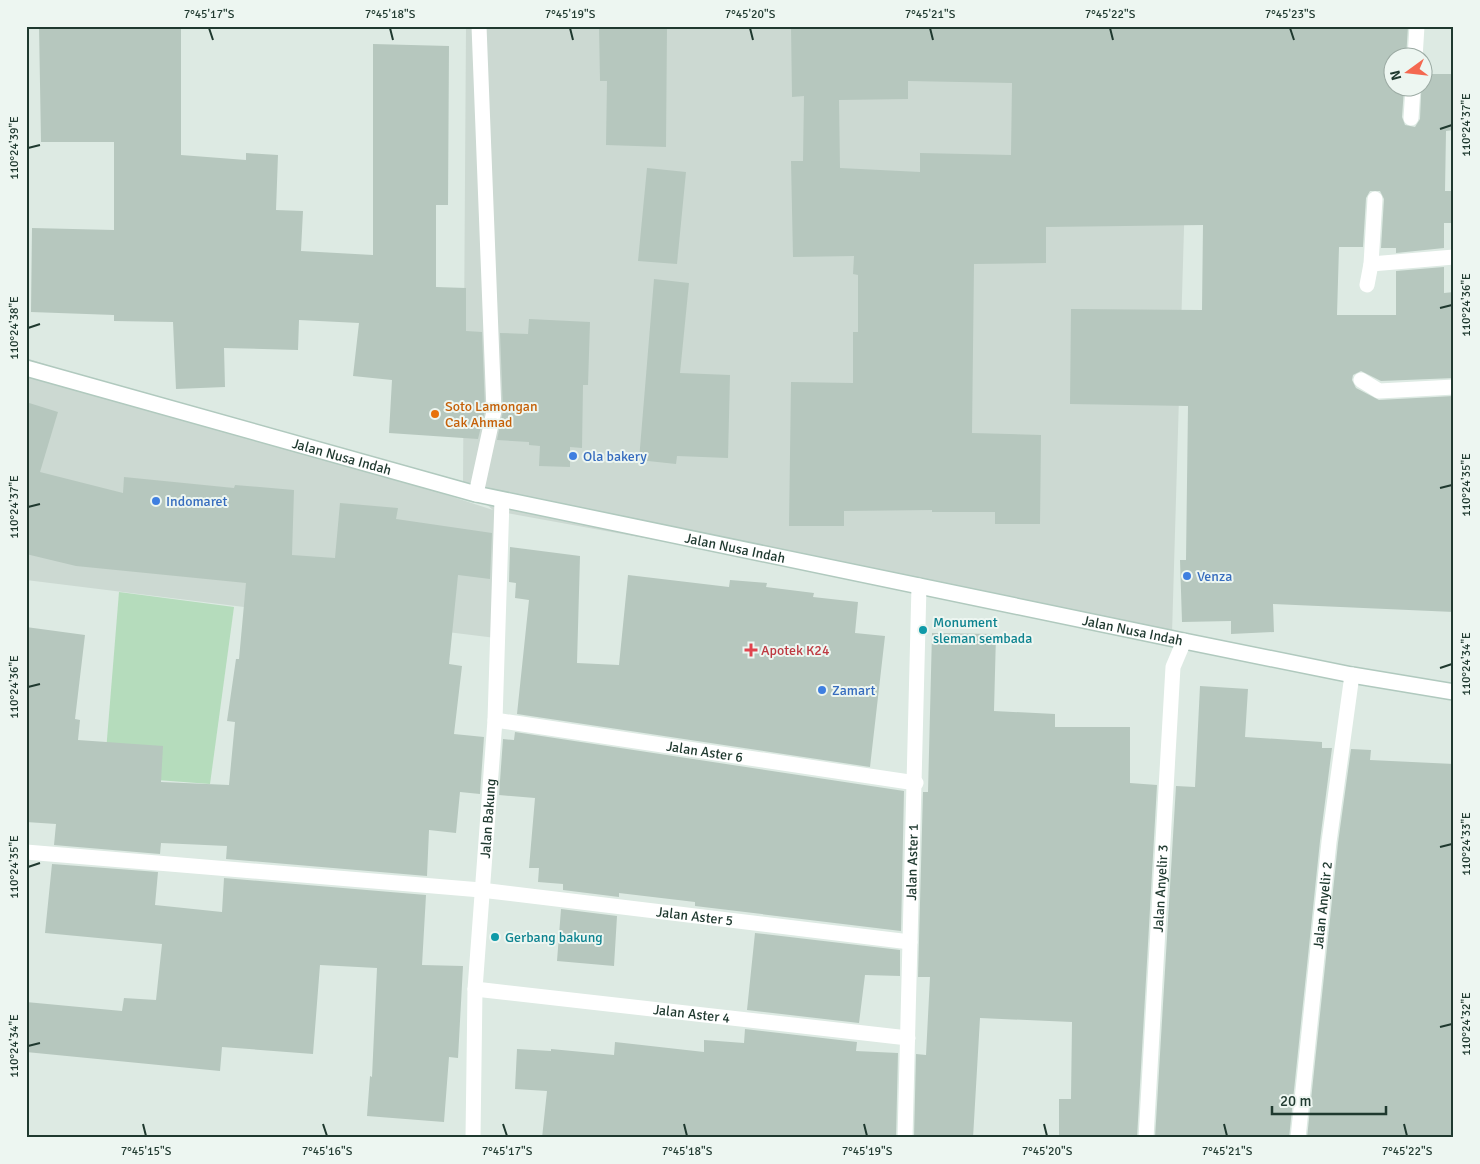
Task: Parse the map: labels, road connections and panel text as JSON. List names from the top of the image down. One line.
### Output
{"streets":{"street":["Jalan Nusa Indah","Jalan Aster 6","Jalan Bakung","Jalan Aster 1","Jalan Anyelir 3","Jalan Anyelir 2","Jalan Aster 5","Jalan Aster 4"]},"crossings":[["Jalan Nusa Indah","Jalan Bakung"],["Jalan Nusa Indah","Jalan Aster 1"],["Jalan Nusa Indah","Jalan Anyelir 3"],["Jalan Nusa Indah","Jalan Anyelir 2"],["Jalan Aster 6","Jalan Bakung"],["Jalan Aster 6","Jalan Aster 1"],["Jalan Bakung","Jalan Aster 5"],["Jalan Bakung","Jalan Aster 4"],["Jalan Aster 1","Jalan Aster 5"],["Jalan Aster 1","Jalan Aster 4"]],"places":{"other":["Soto Lamongan Cak Ahmad","Ola bakery","Indomaret","Venza","Monument sleman sembada","Zamart","Gerbang bakung"],"health":["Apotek K24"]},"scale_bar":"20 m","north":"left","coordinates":["7°45'17\"S","7°45'18\"S","7°45'19\"S","7°45'20\"S","7°45'21\"S","7°45'22\"S","7°45'23\"S","110°24'37\"E","110°24'39\"E","110°24'36\"E","110°24'38\"E","110°24'35\"E","110°24'34\"E","110°24'33\"E","110°24'32\"E","7°45'15\"S","7°45'16\"S"]}
